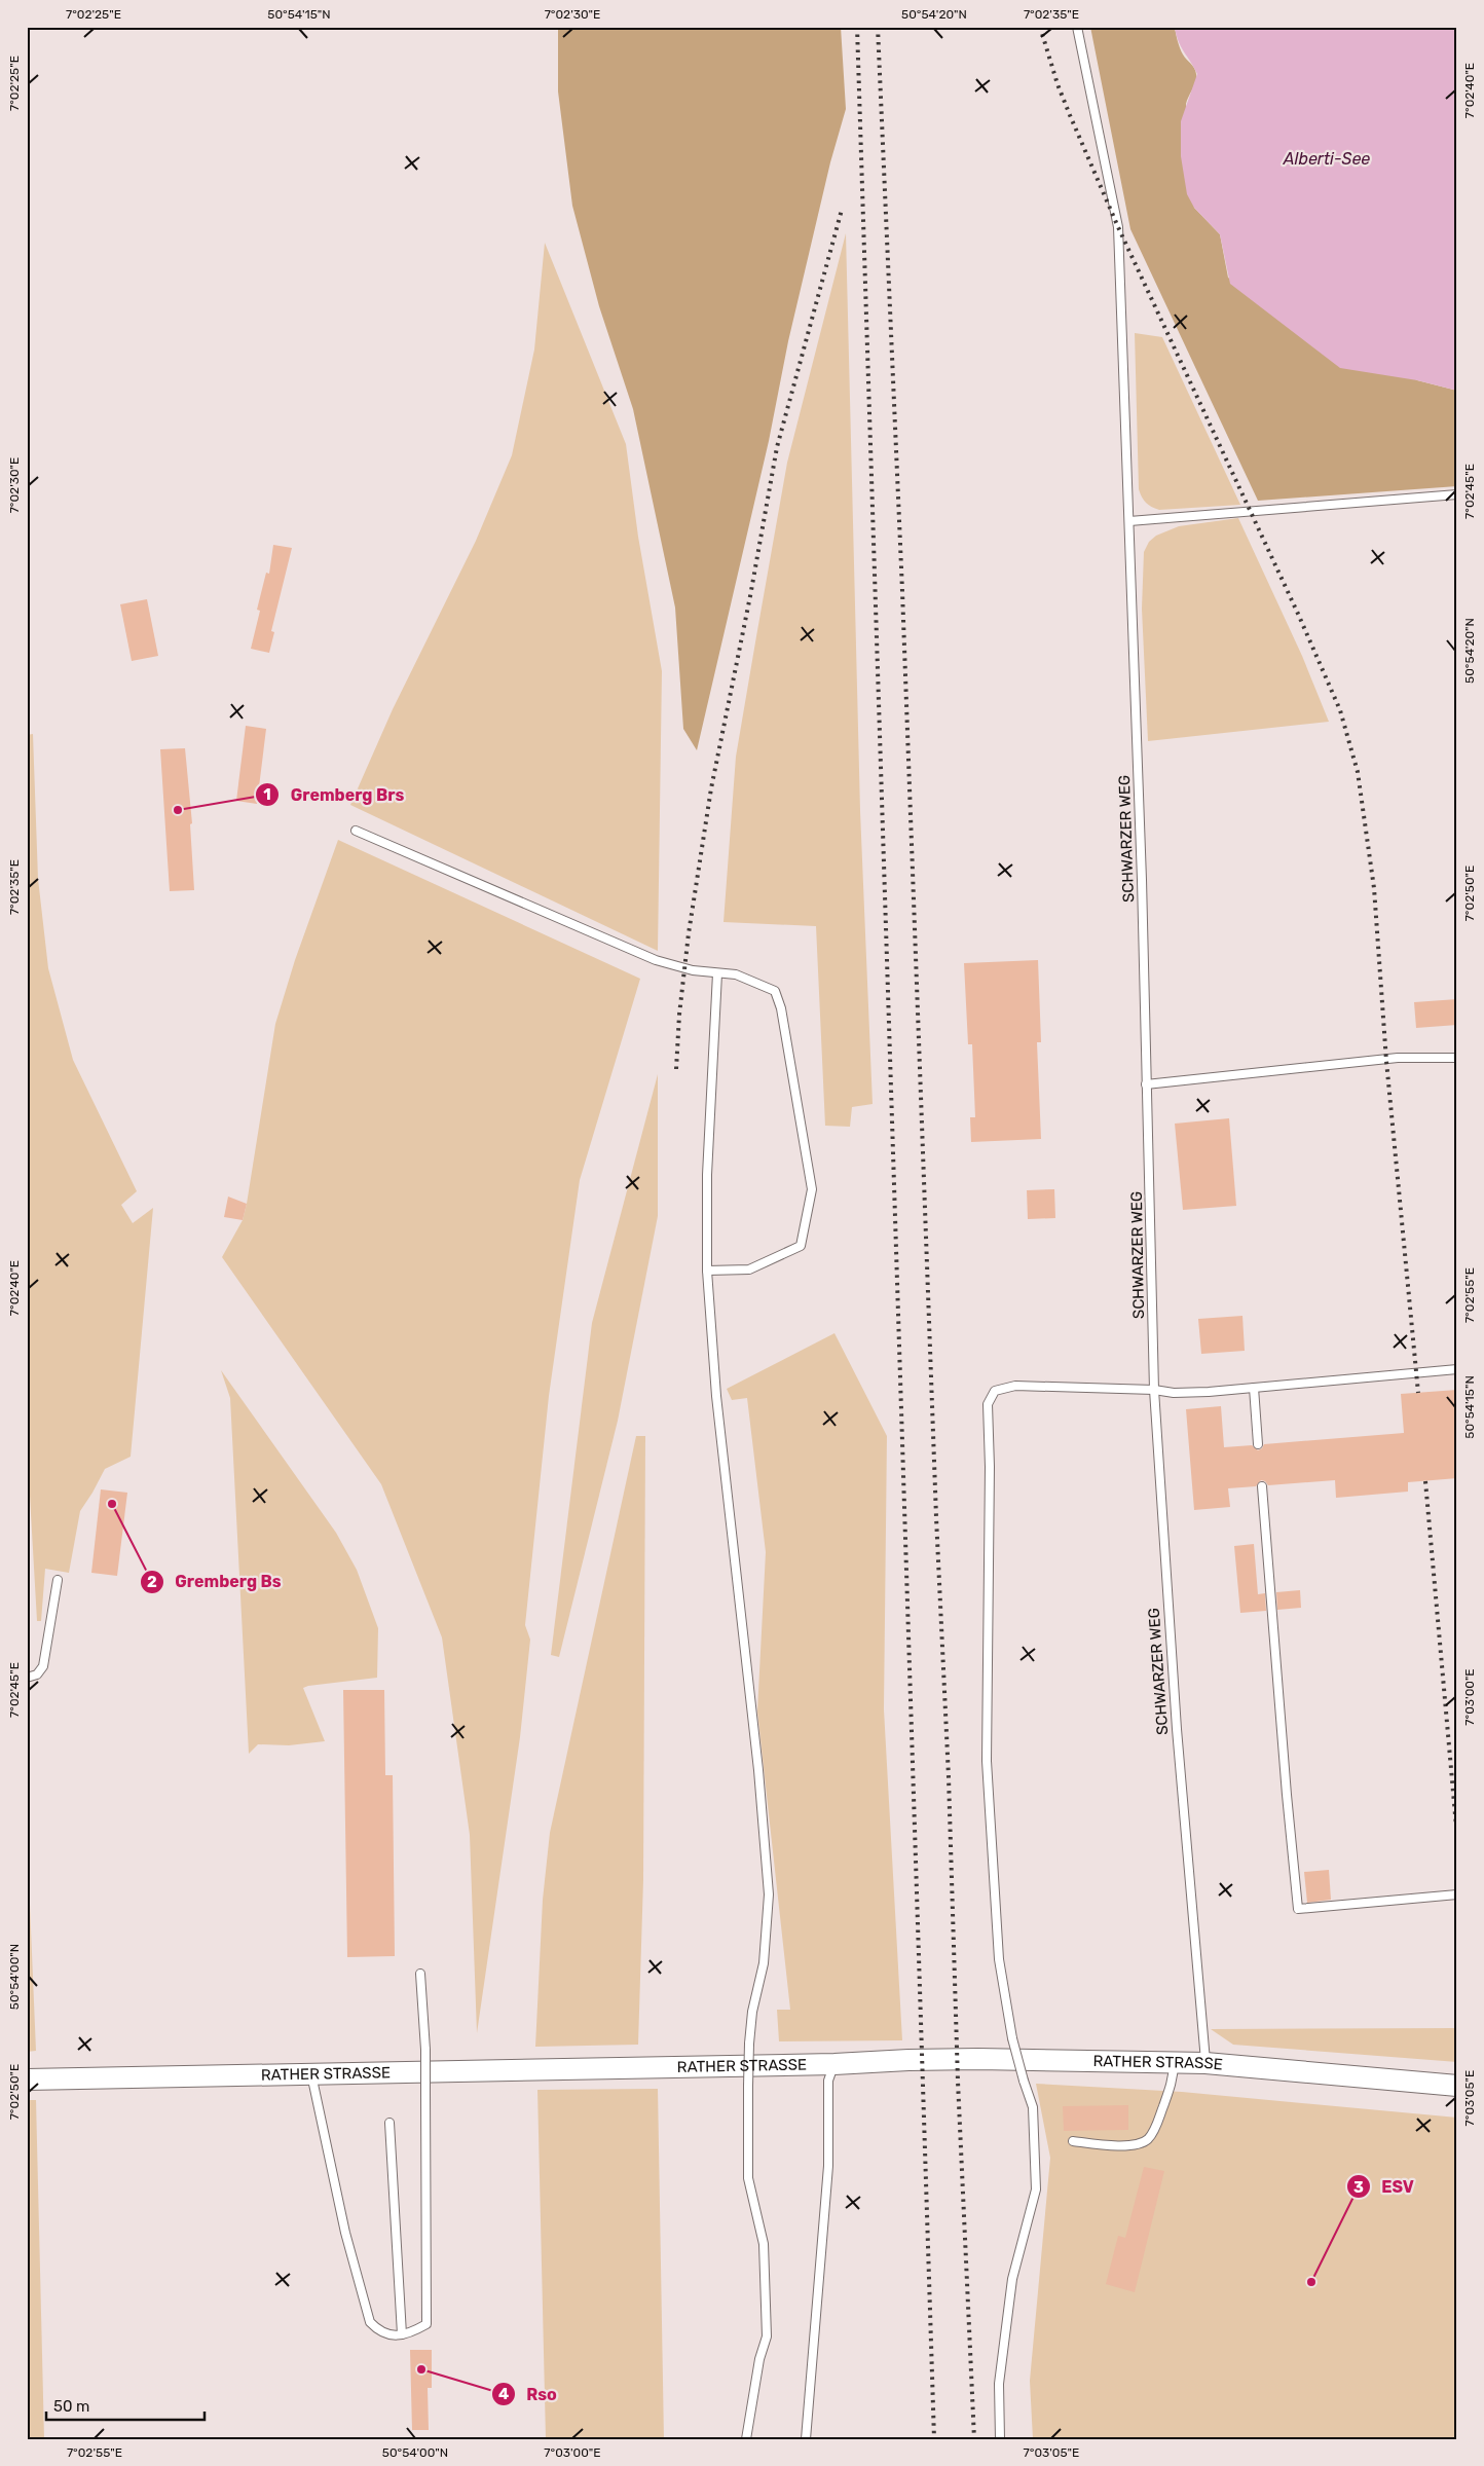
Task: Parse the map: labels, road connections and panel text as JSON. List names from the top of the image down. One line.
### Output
{"streets":{"street":["RATHER STRASSE"],"lane":["SCHWARZER WEG"]},"crossings":[["SCHWARZER WEG","RATHER STRASSE"]],"water":["Alberti-See"],"places":["Gremberg Brs","Gremberg Bs","ESV","Rso"],"scale_bar":"50 m","coordinates":["7°02'25\"E","50°54'15\"N","7°02'30\"E","50°54'20\"N","7°02'35\"E","7°02'40\"E","7°02'45\"E","7°02'50\"E","7°02'55\"E","7°03'00\"E","50°54'00\"N","7°03'05\"E"]}
